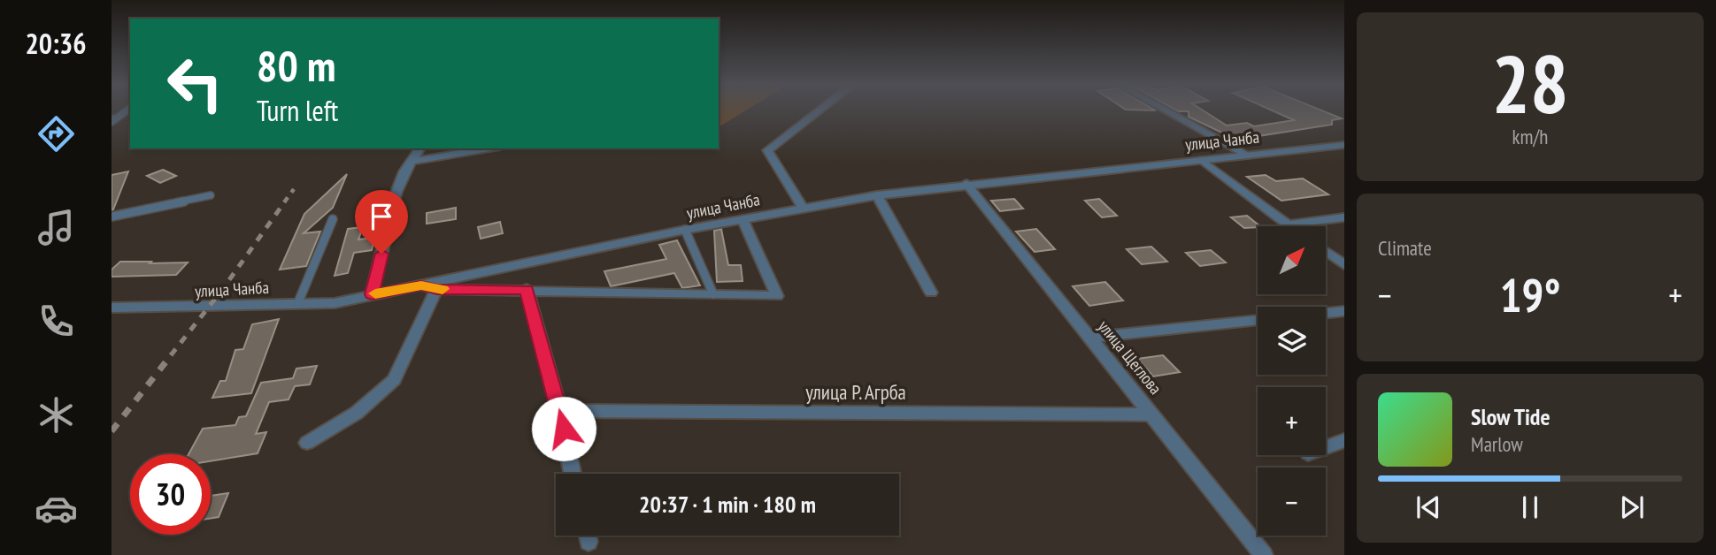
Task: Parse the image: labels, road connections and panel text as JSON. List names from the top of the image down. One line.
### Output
{"streets":{"street":["улица Чанба","улица Щеглова","улица Р. Агрба"]},"crossings":[["улица Чанба","улица Щеглова"],["улица Щеглова","улица Р. Агрба"]],"north":"top right","page":{"tabs":"20:36","tile":[["28","km/h"],"Climate"],"turn":["80 m","Turn left"],"map_buttons":["+","−"],"heat":["−","19°","+"],"song":["Slow Tide","Marlow"],"limit":"30","trip":"20:37 · 1 min · 180 m"}}
